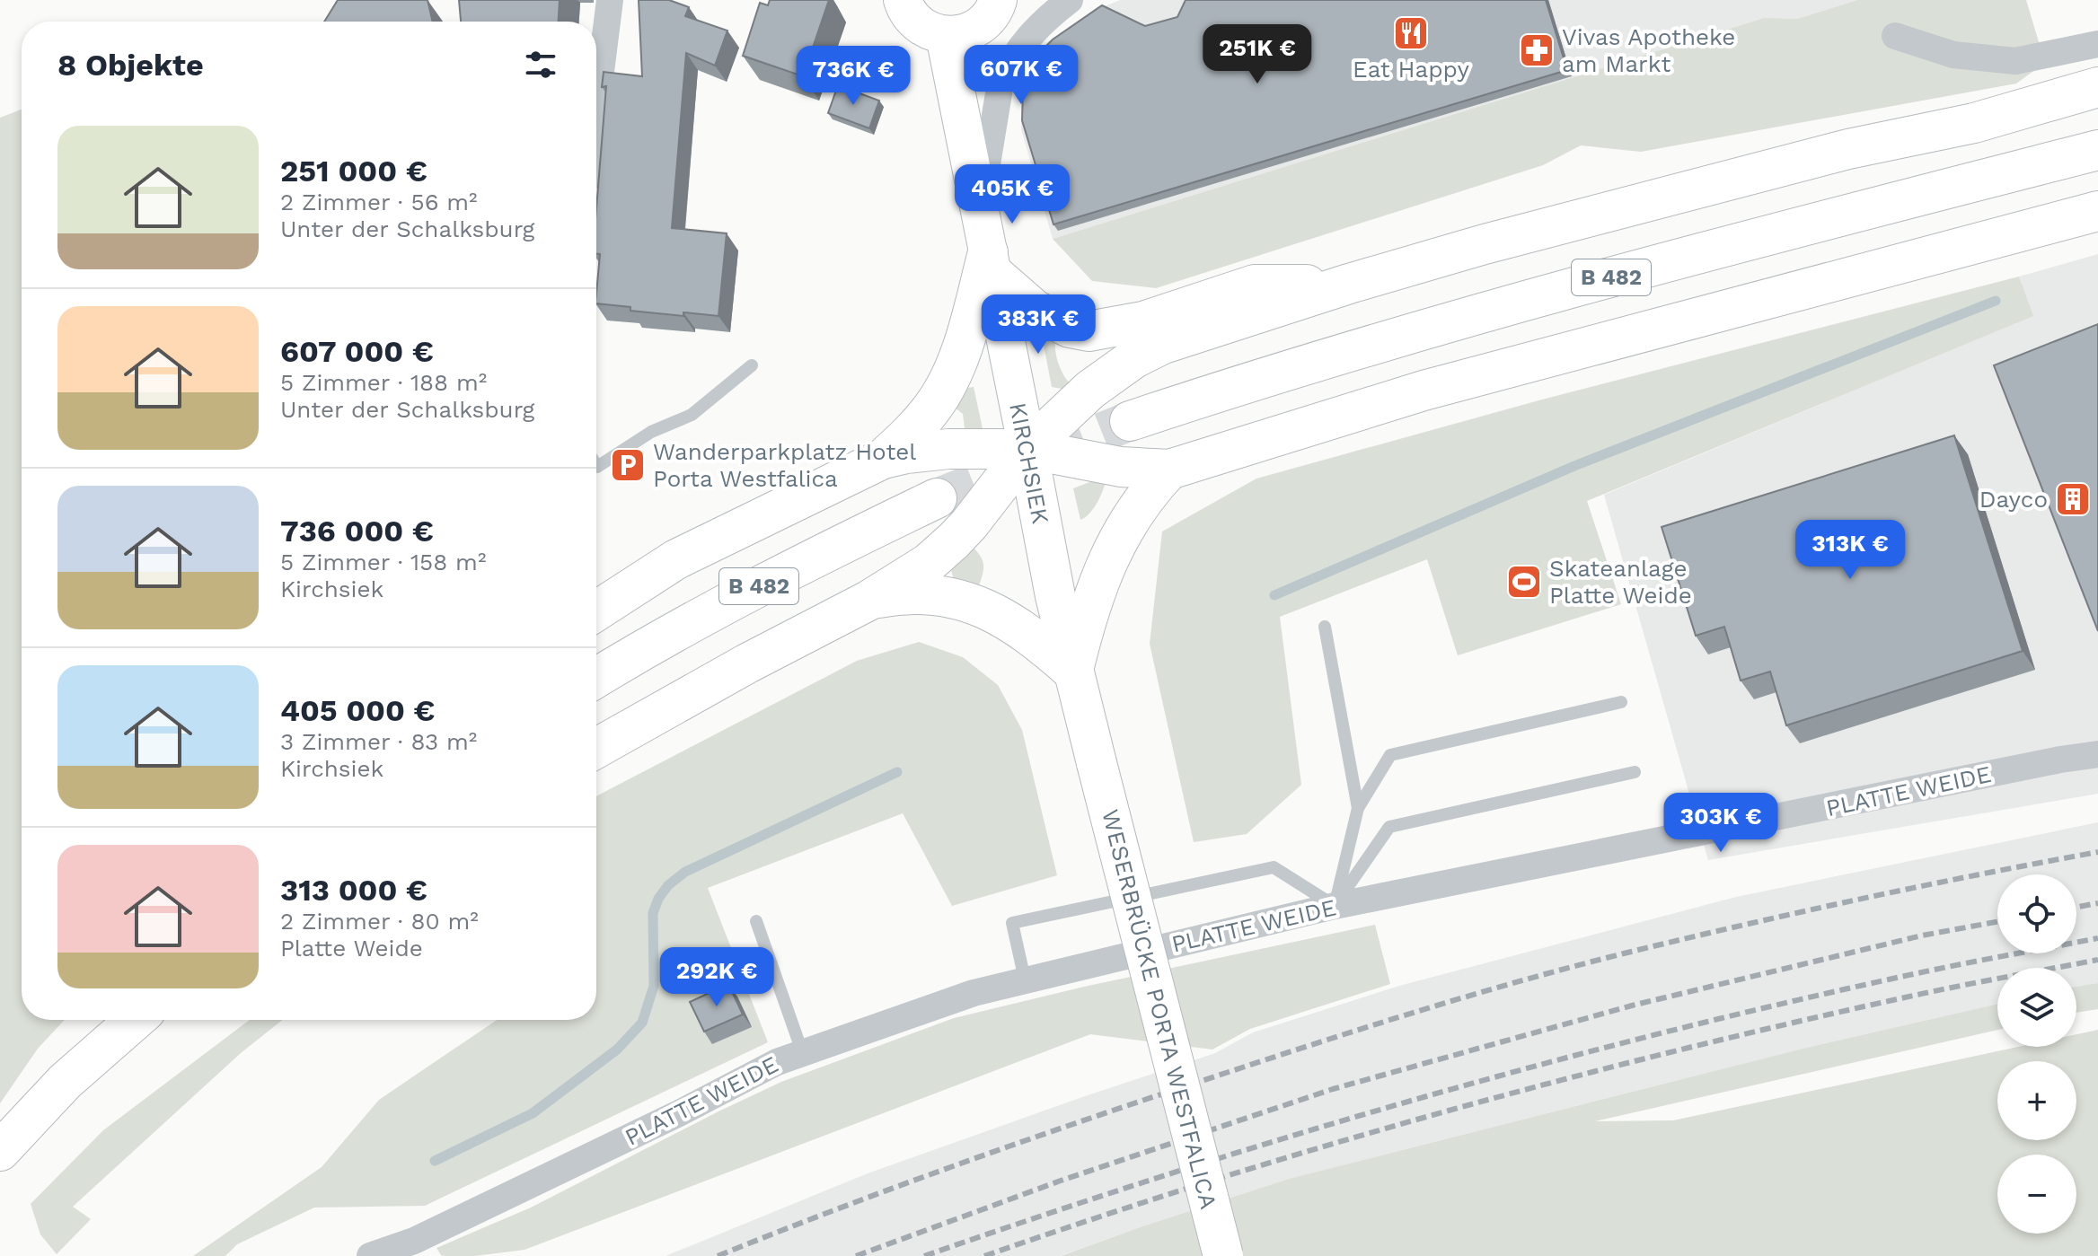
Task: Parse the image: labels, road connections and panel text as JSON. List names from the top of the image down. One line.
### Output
{"streets":{"main road":["B 482","KIRCHSIEK","WESERBRÜCKE PORTA WESTFALICA"],"street":["PLATTE WEIDE"]},"crossings":[["KIRCHSIEK","WESERBRÜCKE PORTA WESTFALICA"]],"places":{"restaurant":["Eat Happy"],"pharmacy":["Vivas Apotheke am Markt"],"parking":["Wanderparkplatz Hotel Porta Westfalica"],"building":["Dayco"],"sports":["Skateanlage Platte Weide"]},"page":{"heading":"8 Objekte","price":["251K €","607K €","736K €","405K €","383K €","313K €","303K €","292K €"],"list":[{"name":"251 000 €","note":"2 Zimmer · 56 m² · Unter der Schalksburg"},{"name":"607 000 €","note":"5 Zimmer · 188 m² · Unter der Schalksburg"},{"name":"736 000 €","note":"5 Zimmer · 158 m² · Kirchsiek"},{"name":"405 000 €","note":"3 Zimmer · 83 m² · Kirchsiek"},{"name":"313 000 €","note":"2 Zimmer · 80 m² · Platte Weide"}],"map_buttons":["+","−"]}}
